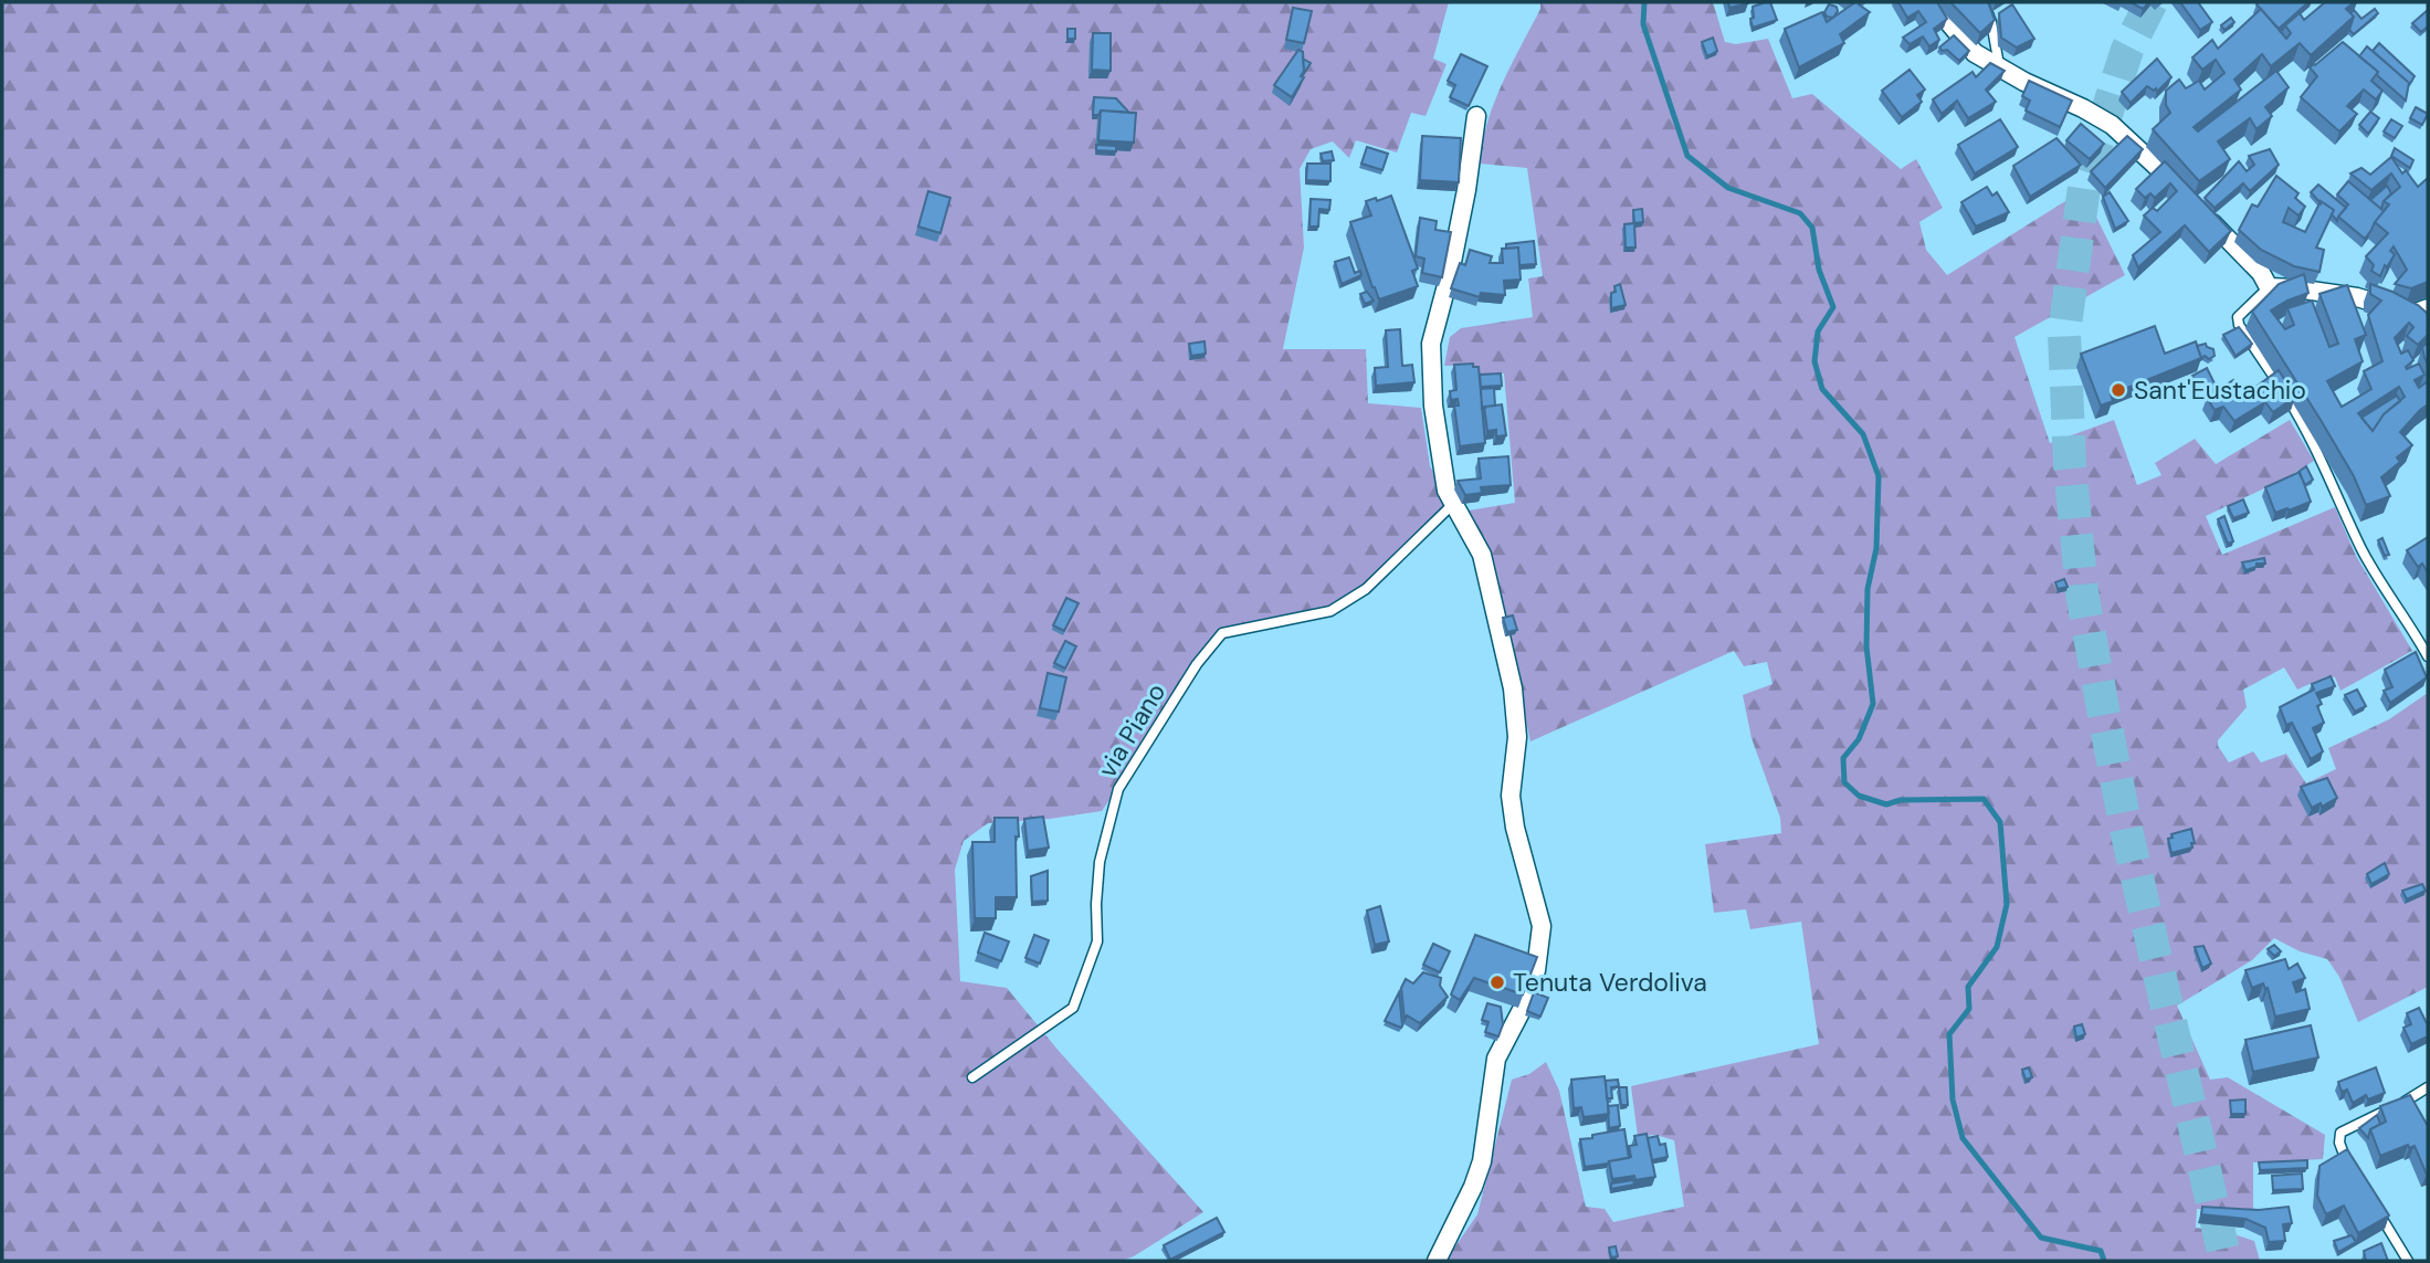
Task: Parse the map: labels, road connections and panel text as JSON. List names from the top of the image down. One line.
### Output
{"streets":{"lane":["via Piano"]},"places":["Sant'Eustachio","Tenuta Verdoliva"]}
